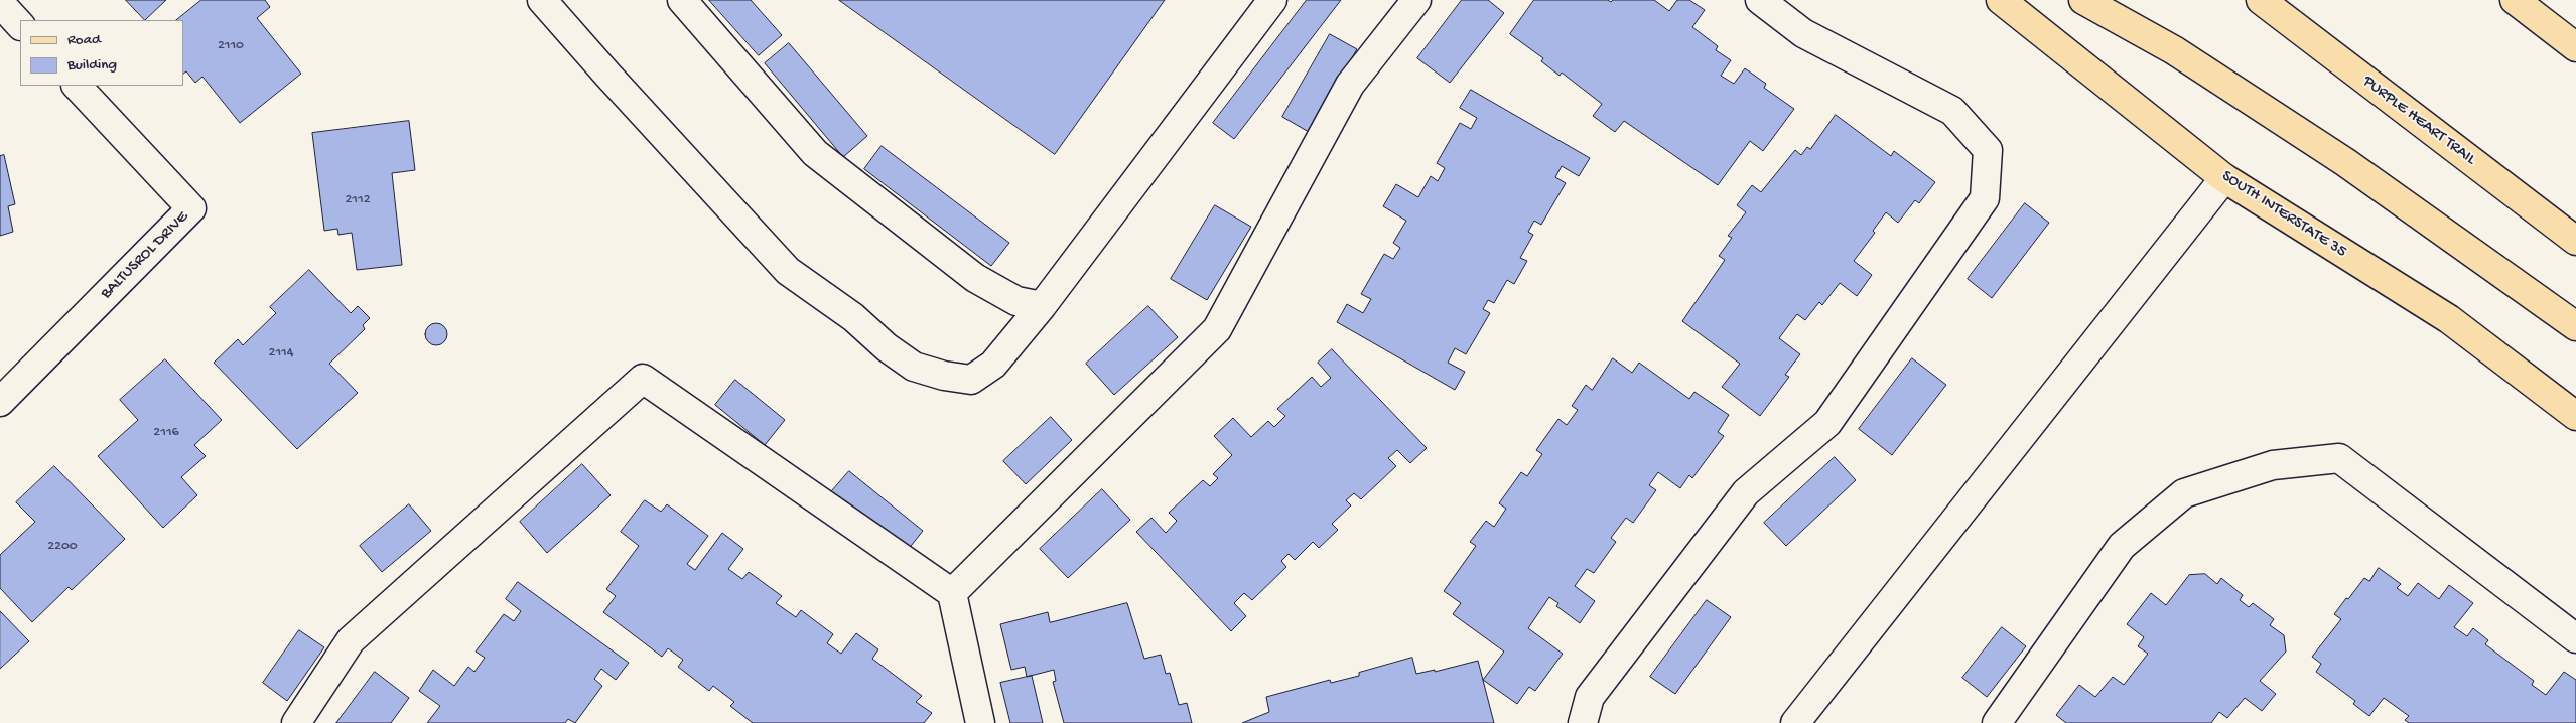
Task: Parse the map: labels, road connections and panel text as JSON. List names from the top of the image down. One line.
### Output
{"streets":{"main road":["PURPLE HEART TRAIL","SOUTH INTERSTATE 35"],"street":["BALTUSROL DRIVE"]},"house_numbers":["2110","2112","2114","2116","2200"],"legend":["Road","Building"]}
